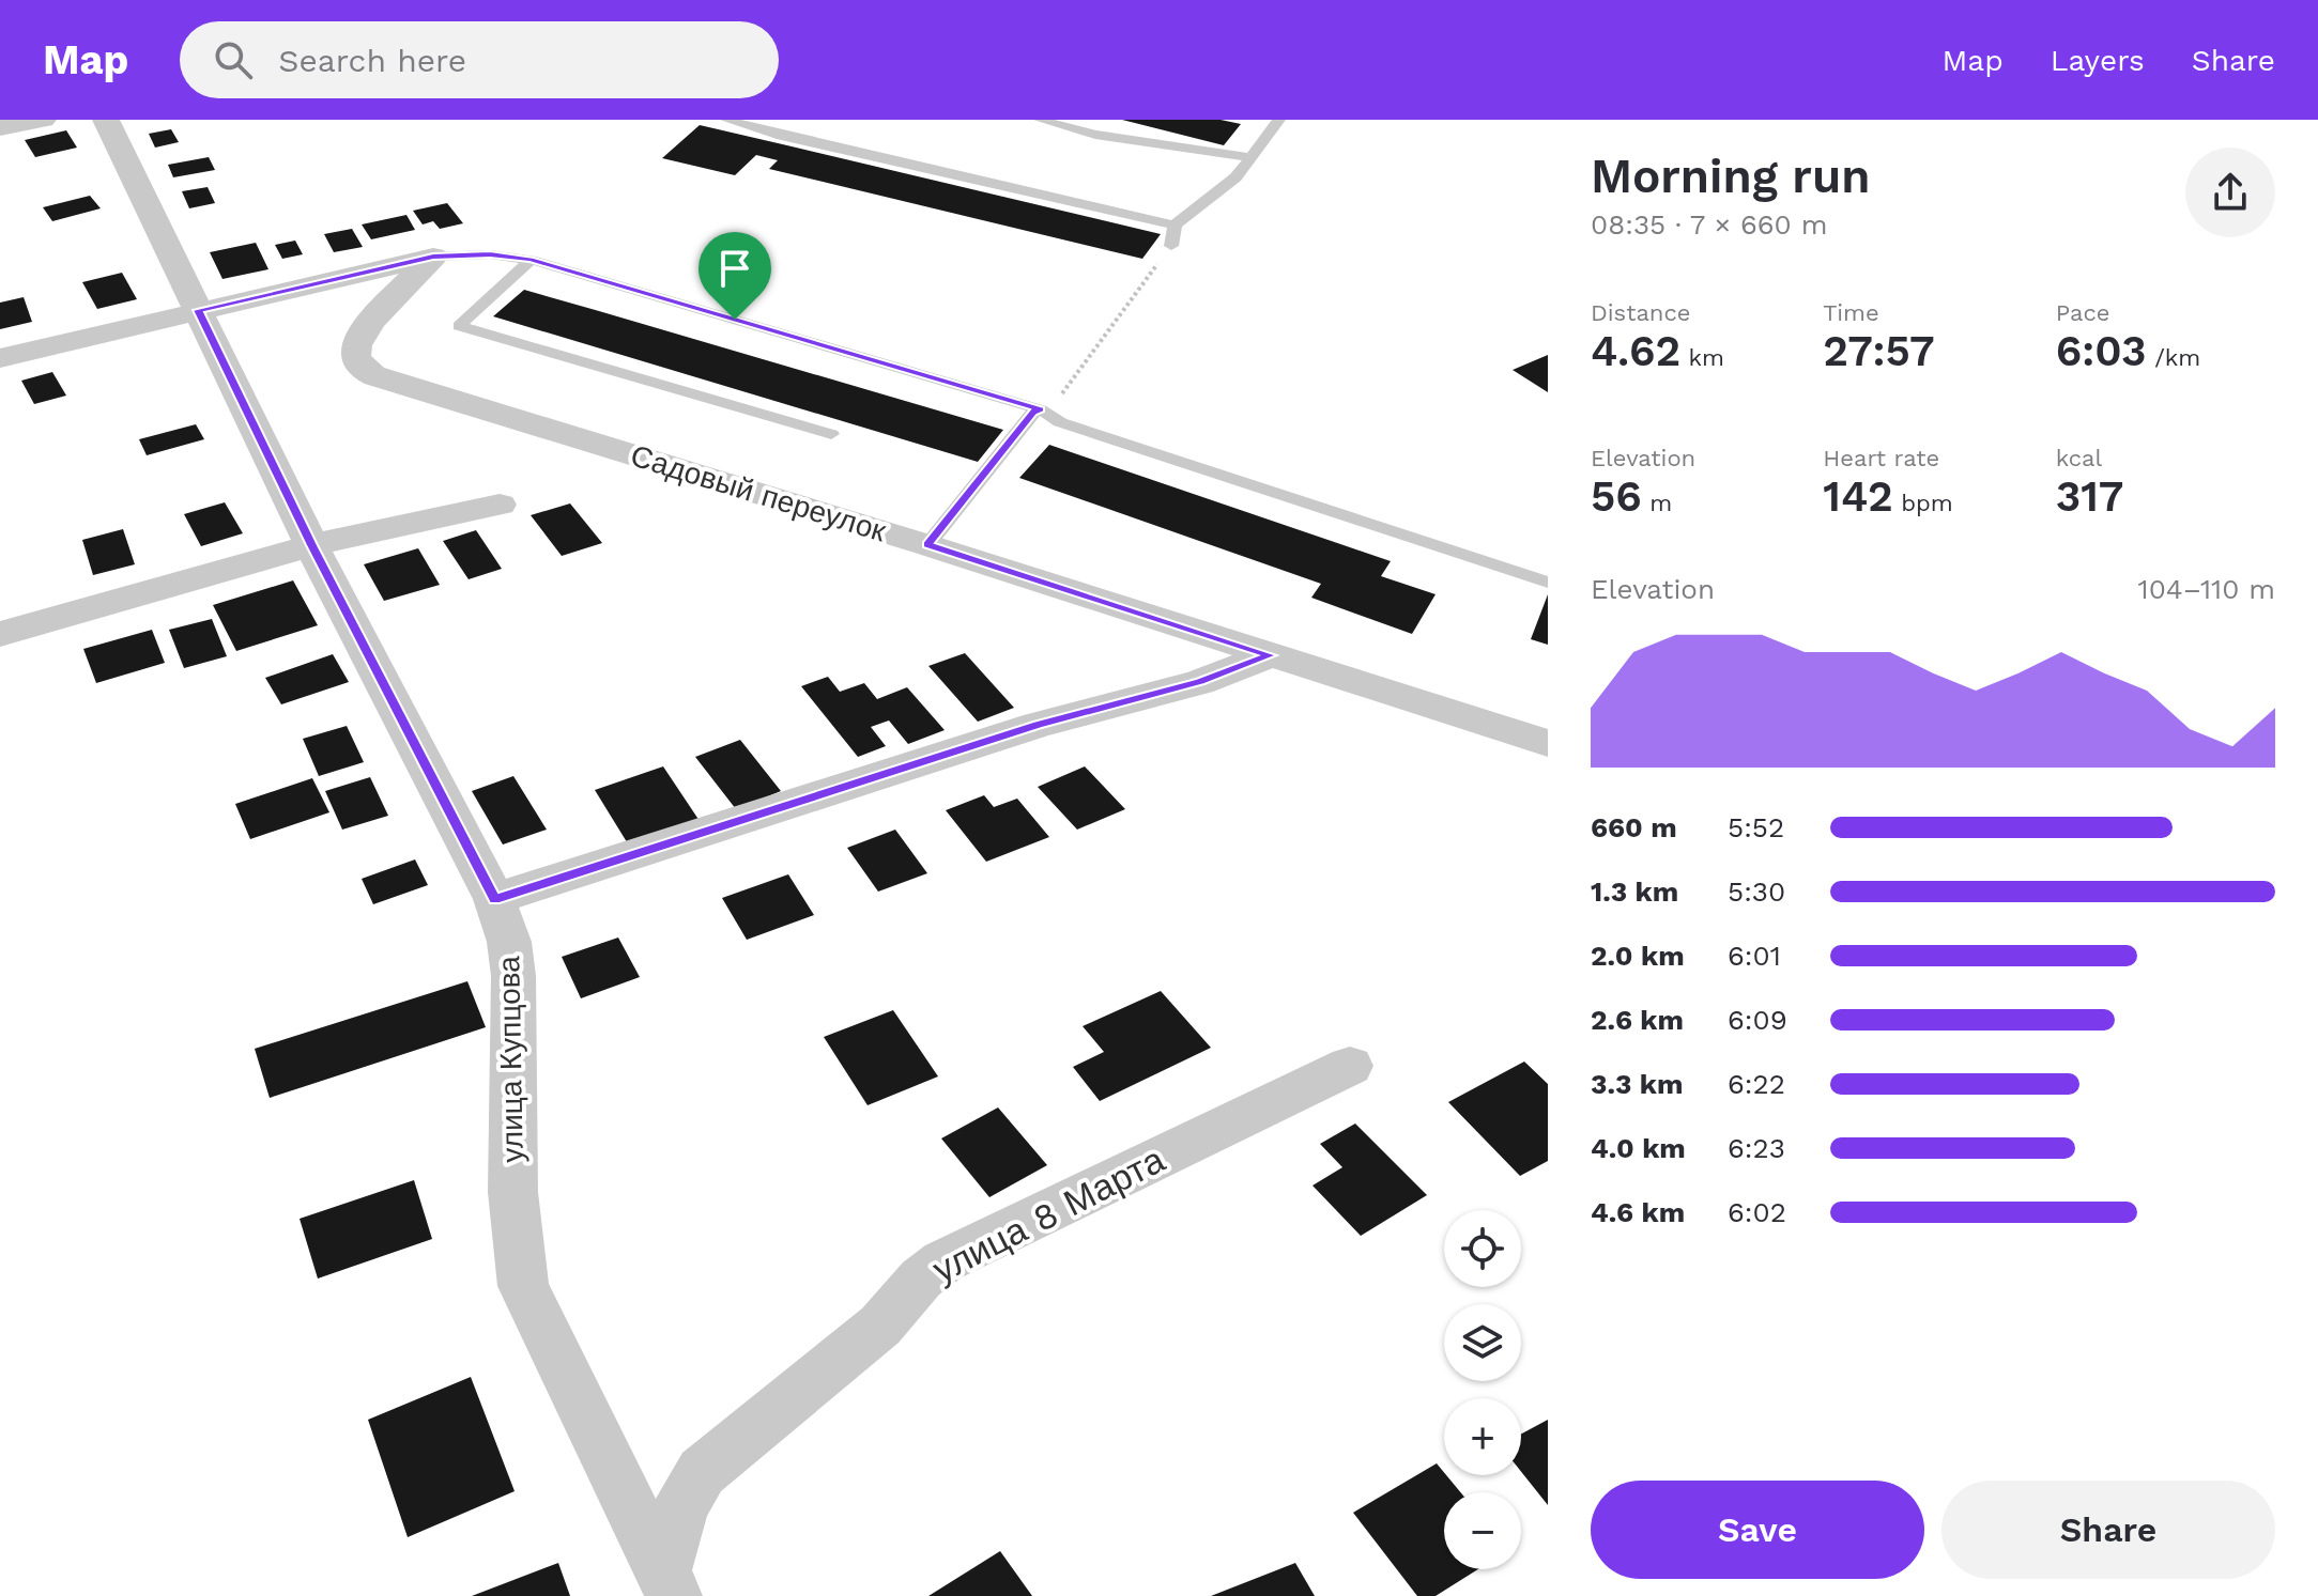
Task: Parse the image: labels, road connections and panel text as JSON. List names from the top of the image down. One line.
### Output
{"streets":{"street":["Садовый переулок","улица Купцова","улица 8 Марта"]},"crossings":[["улица Купцова","улица 8 Марта"]],"page":{"header":"Map","search":"Search here","nav":["Map","Layers","Share"],"heading":["Morning run","08:35 · 7 × 660 m"],"stats":[["Distance","4.62 km"],["Time","27:57"],["Pace","6:03 /km"],["Elevation","56 m"],["Heart rate","142 bpm"],["kcal","317"]],"chart":["Elevation","104–110 m"],"list":[{"name":"660 m","note":"5:52"},{"name":"1.3 km","note":"5:30"},{"name":"2.0 km","note":"6:01"},{"name":"2.6 km","note":"6:09"},{"name":"3.3 km","note":"6:22"},{"name":"4.0 km","note":"6:23"},{"name":"4.6 km","note":"6:02"}],"map_buttons":["+","−"],"buttons":["Save","Share"]}}
